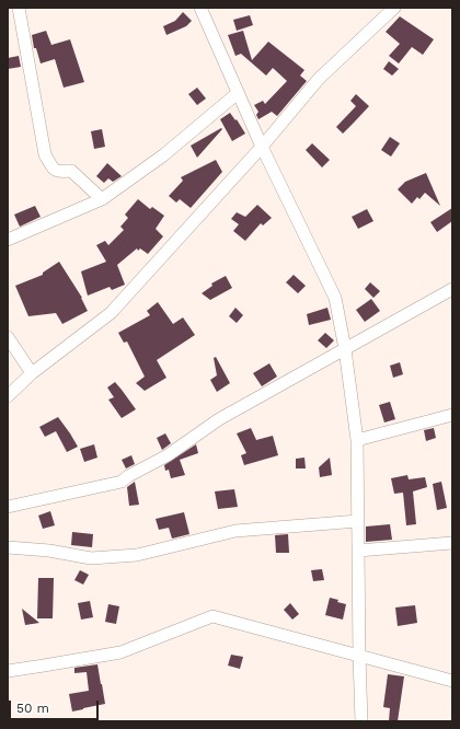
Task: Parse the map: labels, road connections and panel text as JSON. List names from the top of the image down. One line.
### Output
{"scale_bar":"50 m"}
